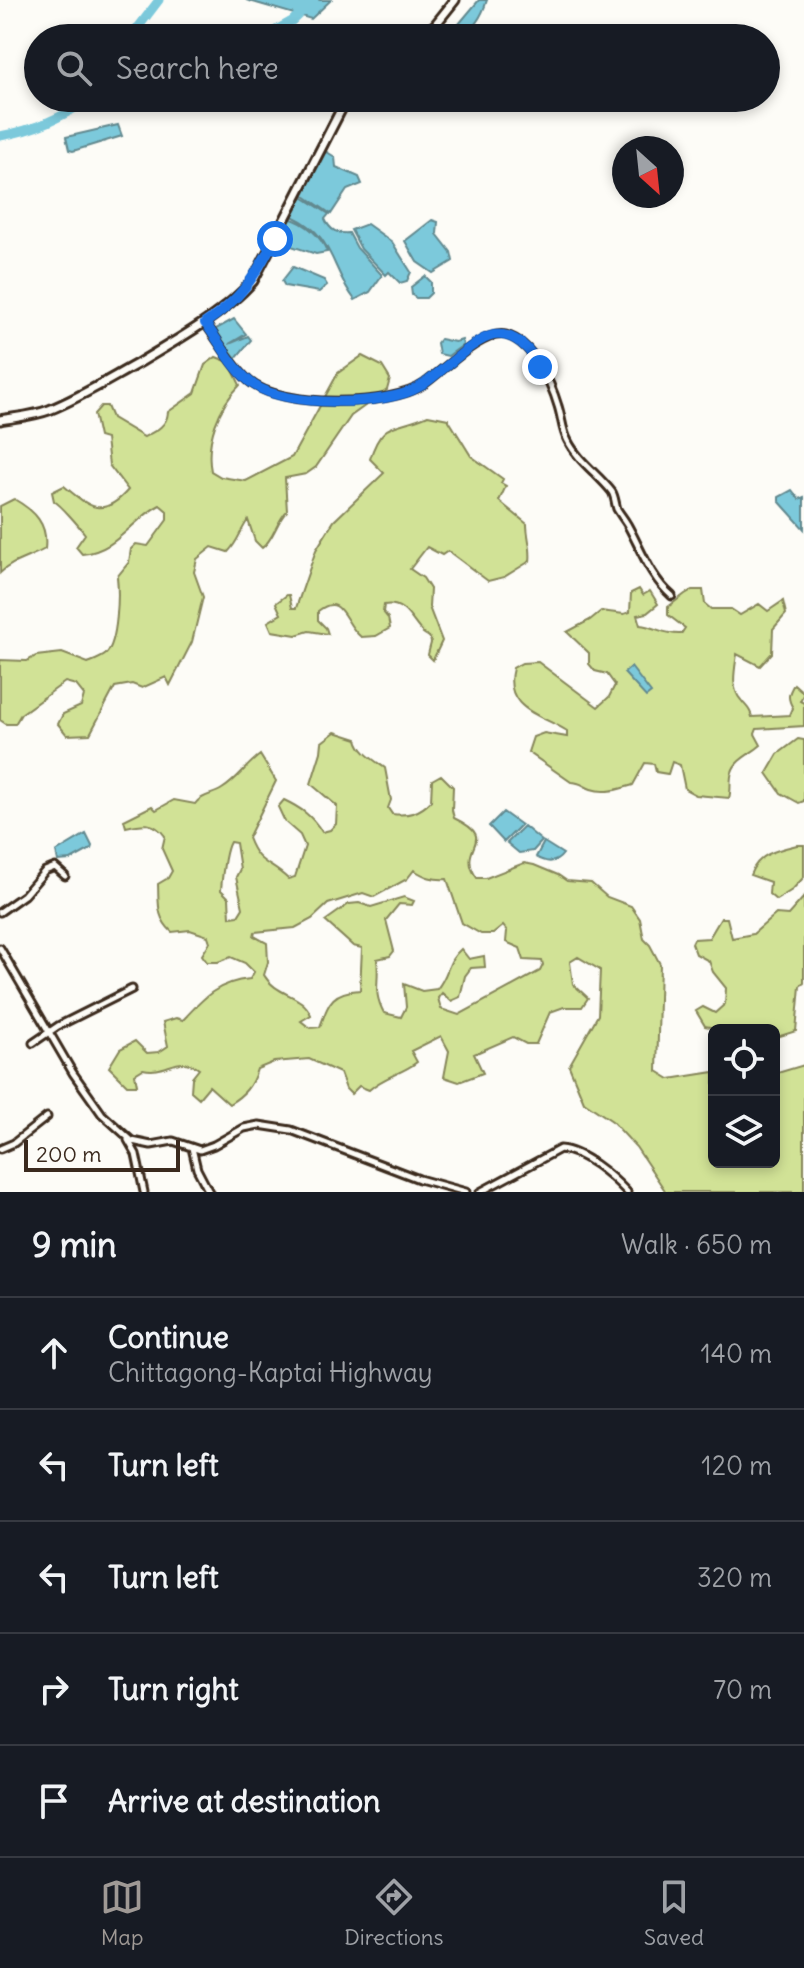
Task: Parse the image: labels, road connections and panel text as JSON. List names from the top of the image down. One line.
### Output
{"scale_bar":"200 m","north":"bottom right","page":{"search":"Search here","scale":"200 m","heading":["9 min","Walk · 650 m"],"list":[["Continue","Chittagong-Kaptai Highway","140 m"],["Turn left","120 m"],["Turn left","320 m"],["Turn right","70 m"],"Arrive at destination"],"nav":["Map","Directions","Saved"]}}
